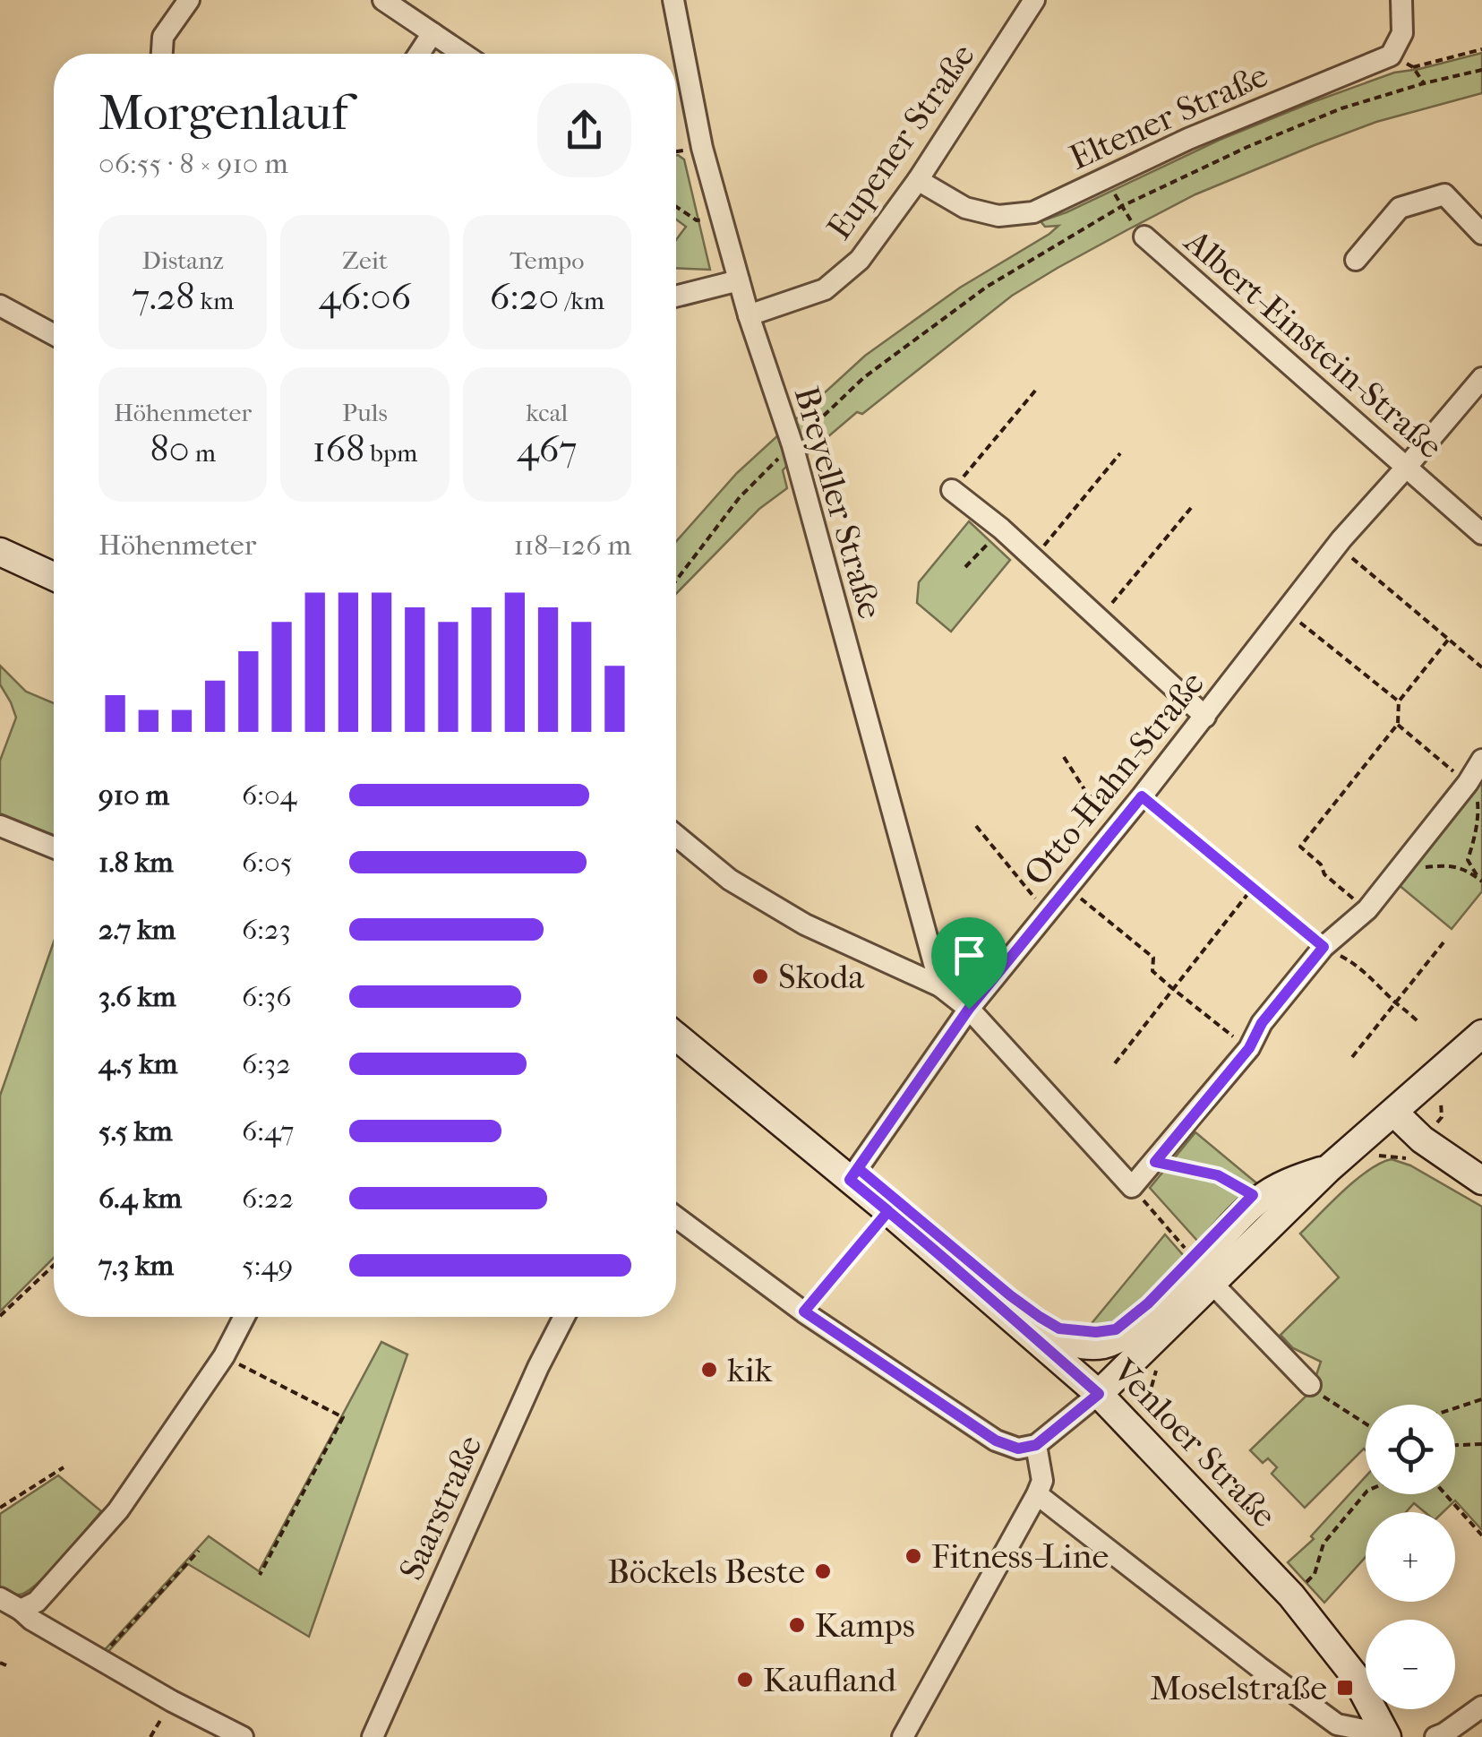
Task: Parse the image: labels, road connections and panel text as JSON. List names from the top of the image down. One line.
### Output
{"streets":{"main road":["Venloer Straße"],"street":["Eltener Straße","Eupener Straße","Albert-Einstein-Straße","Breyeller Straße","Otto-Hahn-Straße","Saarstraße"]},"crossings":[["Eltener Straße","Eupener Straße"],["Eupener Straße","Breyeller Straße"],["Albert-Einstein-Straße","Otto-Hahn-Straße"],["Otto-Hahn-Straße","Venloer Straße"]],"places":{"other":["Skoda","kik","Fitness-Line","Böckels Beste","Kamps","Kaufland"],"transit":["Moselstraße"]},"page":{"heading":["Morgenlauf","06:55 · 8 × 910 m"],"stats":[["Distanz","7.28 km"],["Zeit","46:06"],["Tempo","6:20 /km"],["Höhenmeter","80 m"],["Puls","168 bpm"],["kcal","467"]],"chart":["Höhenmeter","118–126 m"],"list":[{"name":"910 m","note":"6:04"},{"name":"1.8 km","note":"6:05"},{"name":"2.7 km","note":"6:23"},{"name":"3.6 km","note":"6:36"},{"name":"4.5 km","note":"6:32"},{"name":"5.5 km","note":"6:47"},{"name":"6.4 km","note":"6:22"},{"name":"7.3 km","note":"5:49"}],"map_buttons":["+","−"]}}
